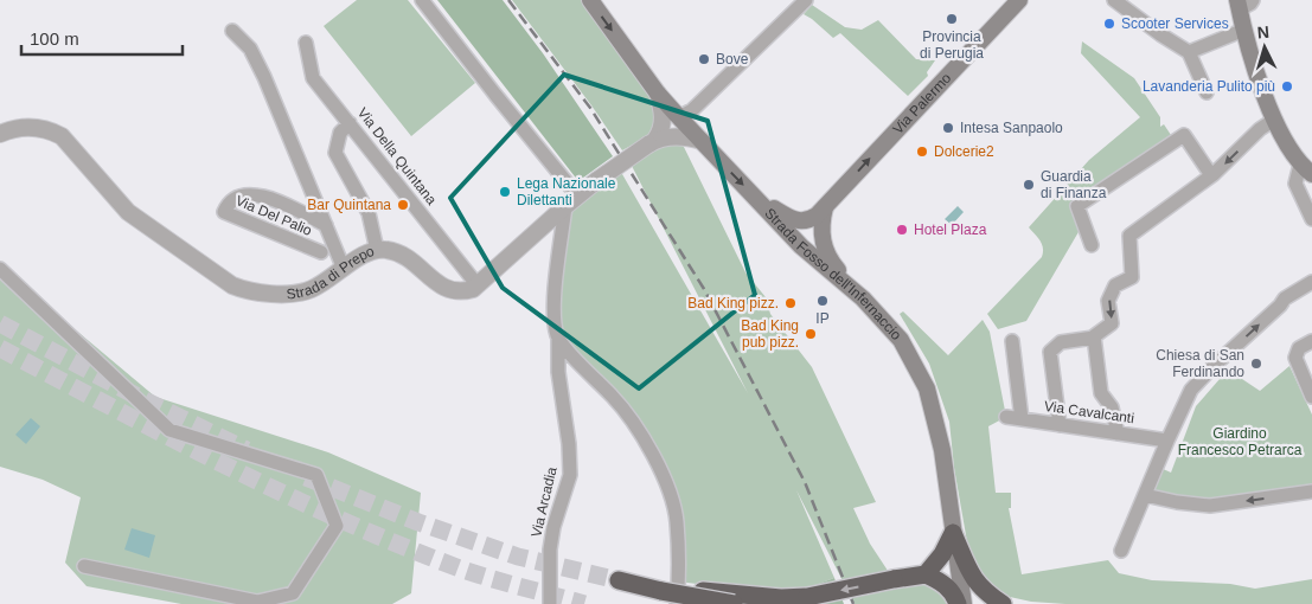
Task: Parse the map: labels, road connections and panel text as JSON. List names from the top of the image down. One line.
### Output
{"streets":{"main road":["Via Palermo","Strada Fosso dell'Infernaccio"],"street":["Via Della Quintana","Via Del Palio","Strada di Prepo","Via Cavalcanti","Via Arcadia"]},"crossings":[["Via Della Quintana","Strada di Prepo"],["Via Del Palio","Strada di Prepo"],["Strada di Prepo","Strada Fosso dell'Infernaccio"],["Strada di Prepo","Via Arcadia"]],"one_way":["Via Palermo"],"parks":["Giardino Francesco Petrarca"],"places":["Provincia di Perugia","Scooter Services","Bove","Lavanderia Pulito più","Intesa Sanpaolo","Dolcerie2","Guardia di Finanza","Lega Nazionale Dilettanti","Bar Quintana","Hotel Plaza","IP","Bad King pizz.","Bad King pub pizz.","Chiesa di San Ferdinando"],"scale_bar":"100 m","north":"top"}
